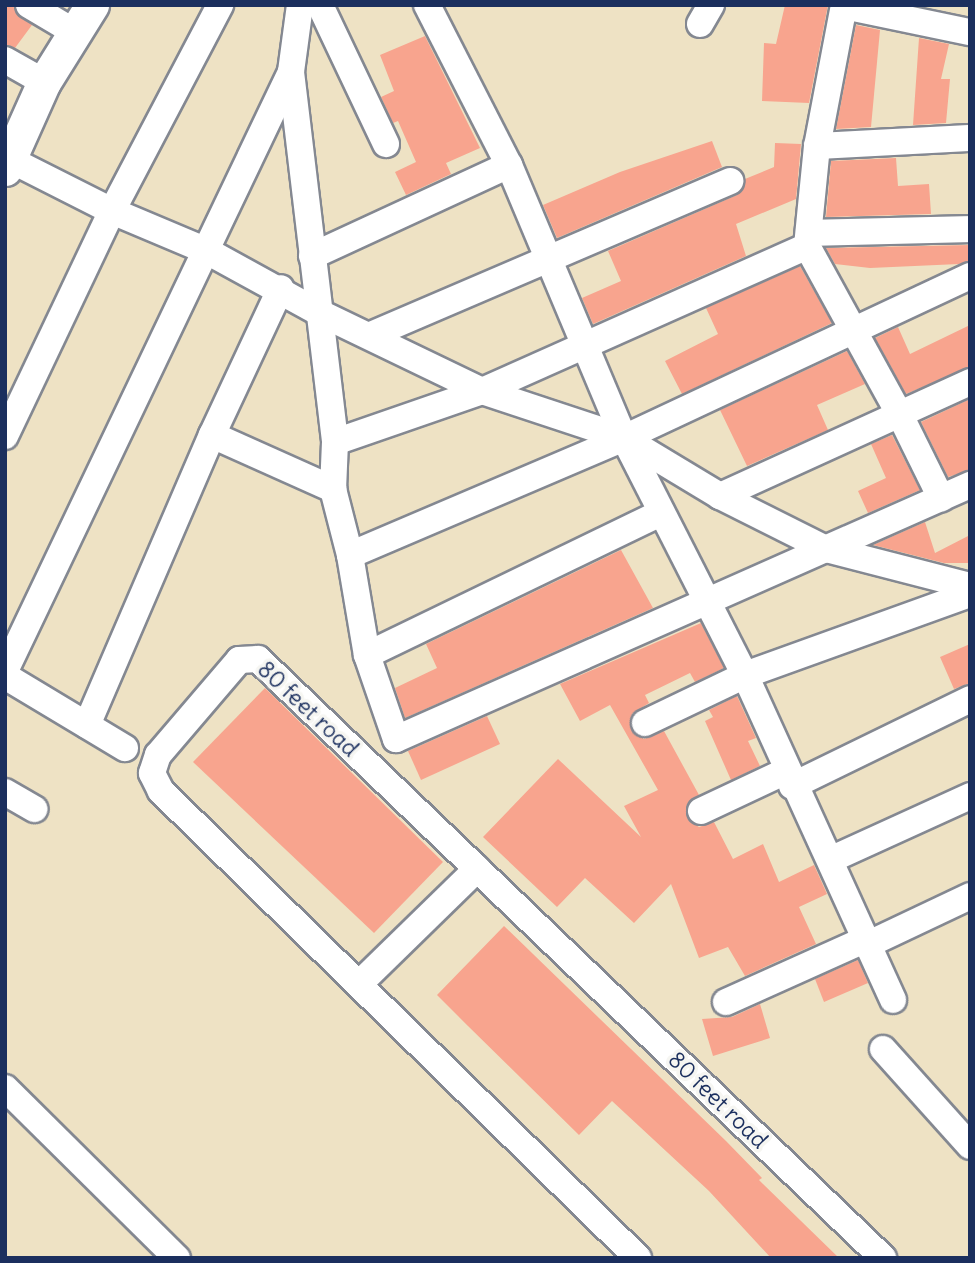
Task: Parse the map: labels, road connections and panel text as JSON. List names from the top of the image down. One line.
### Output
{"streets":{"street":["80 feet road"]}}
